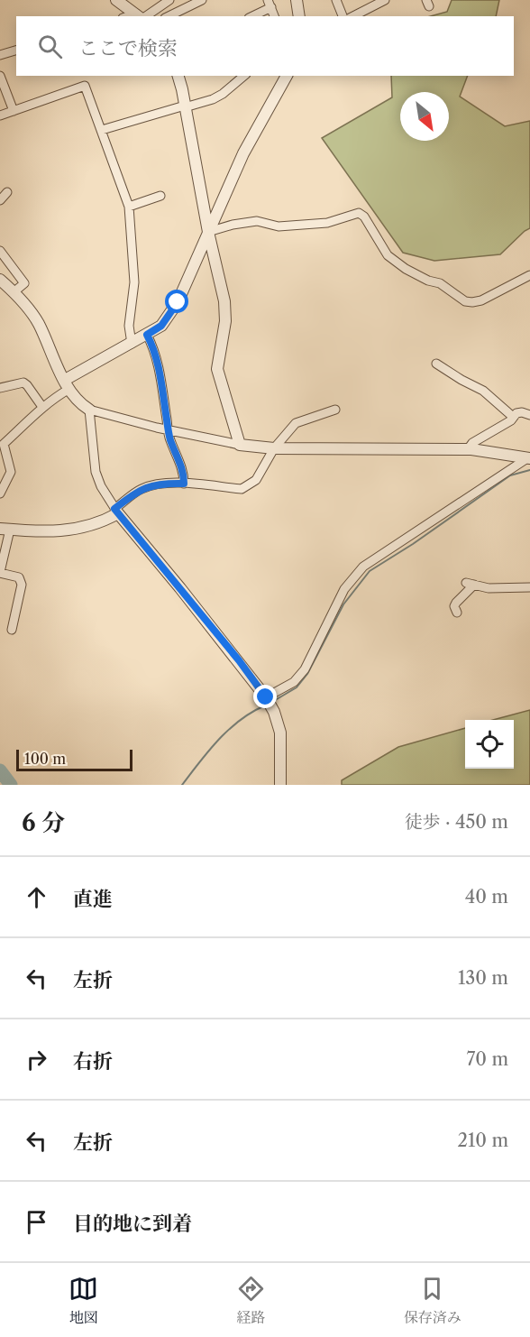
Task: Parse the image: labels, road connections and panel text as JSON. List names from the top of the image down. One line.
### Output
{"scale_bar":"100 m","north":"bottom right","page":{"search":"ここで検索","scale":"100 m","heading":["6 分","徒歩 · 450 m"],"list":[["直進","40 m"],["左折","130 m"],["右折","70 m"],["左折","210 m"],"目的地に到着"],"nav":["地図","経路","保存済み"]}}
